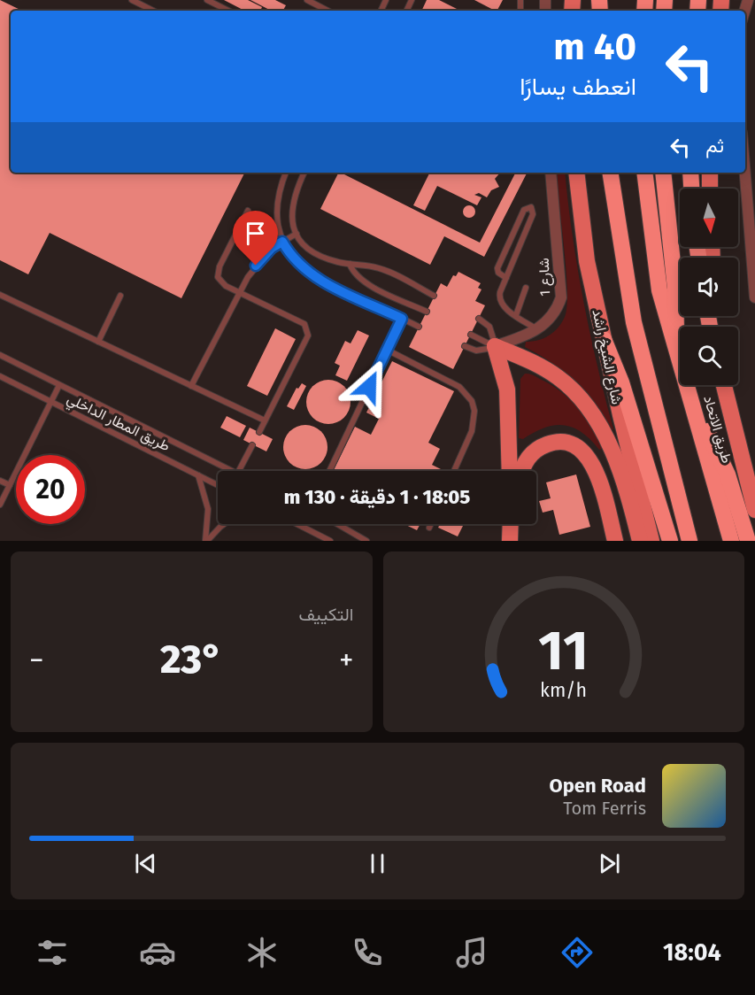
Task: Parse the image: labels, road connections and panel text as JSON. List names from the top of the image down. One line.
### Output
{"streets":{"highway":["طريق الاتحاد"],"main road":["شارع الشيخ راشد"],"street":["شارع 1"],"lane":["طريق المطار الداخلي"]},"north":"bottom","page":{"turn":["40 m","انعطف يسارًا"],"then":"ثم","limit":"20","trip":"18:05 · 1 دقيقة · 130 m","tile":"التكييف","heat":["−","23°","+"],"song":["Open Road","Tom Ferris"],"tabs":"18:04","gauge":["11","km/h"]}}
